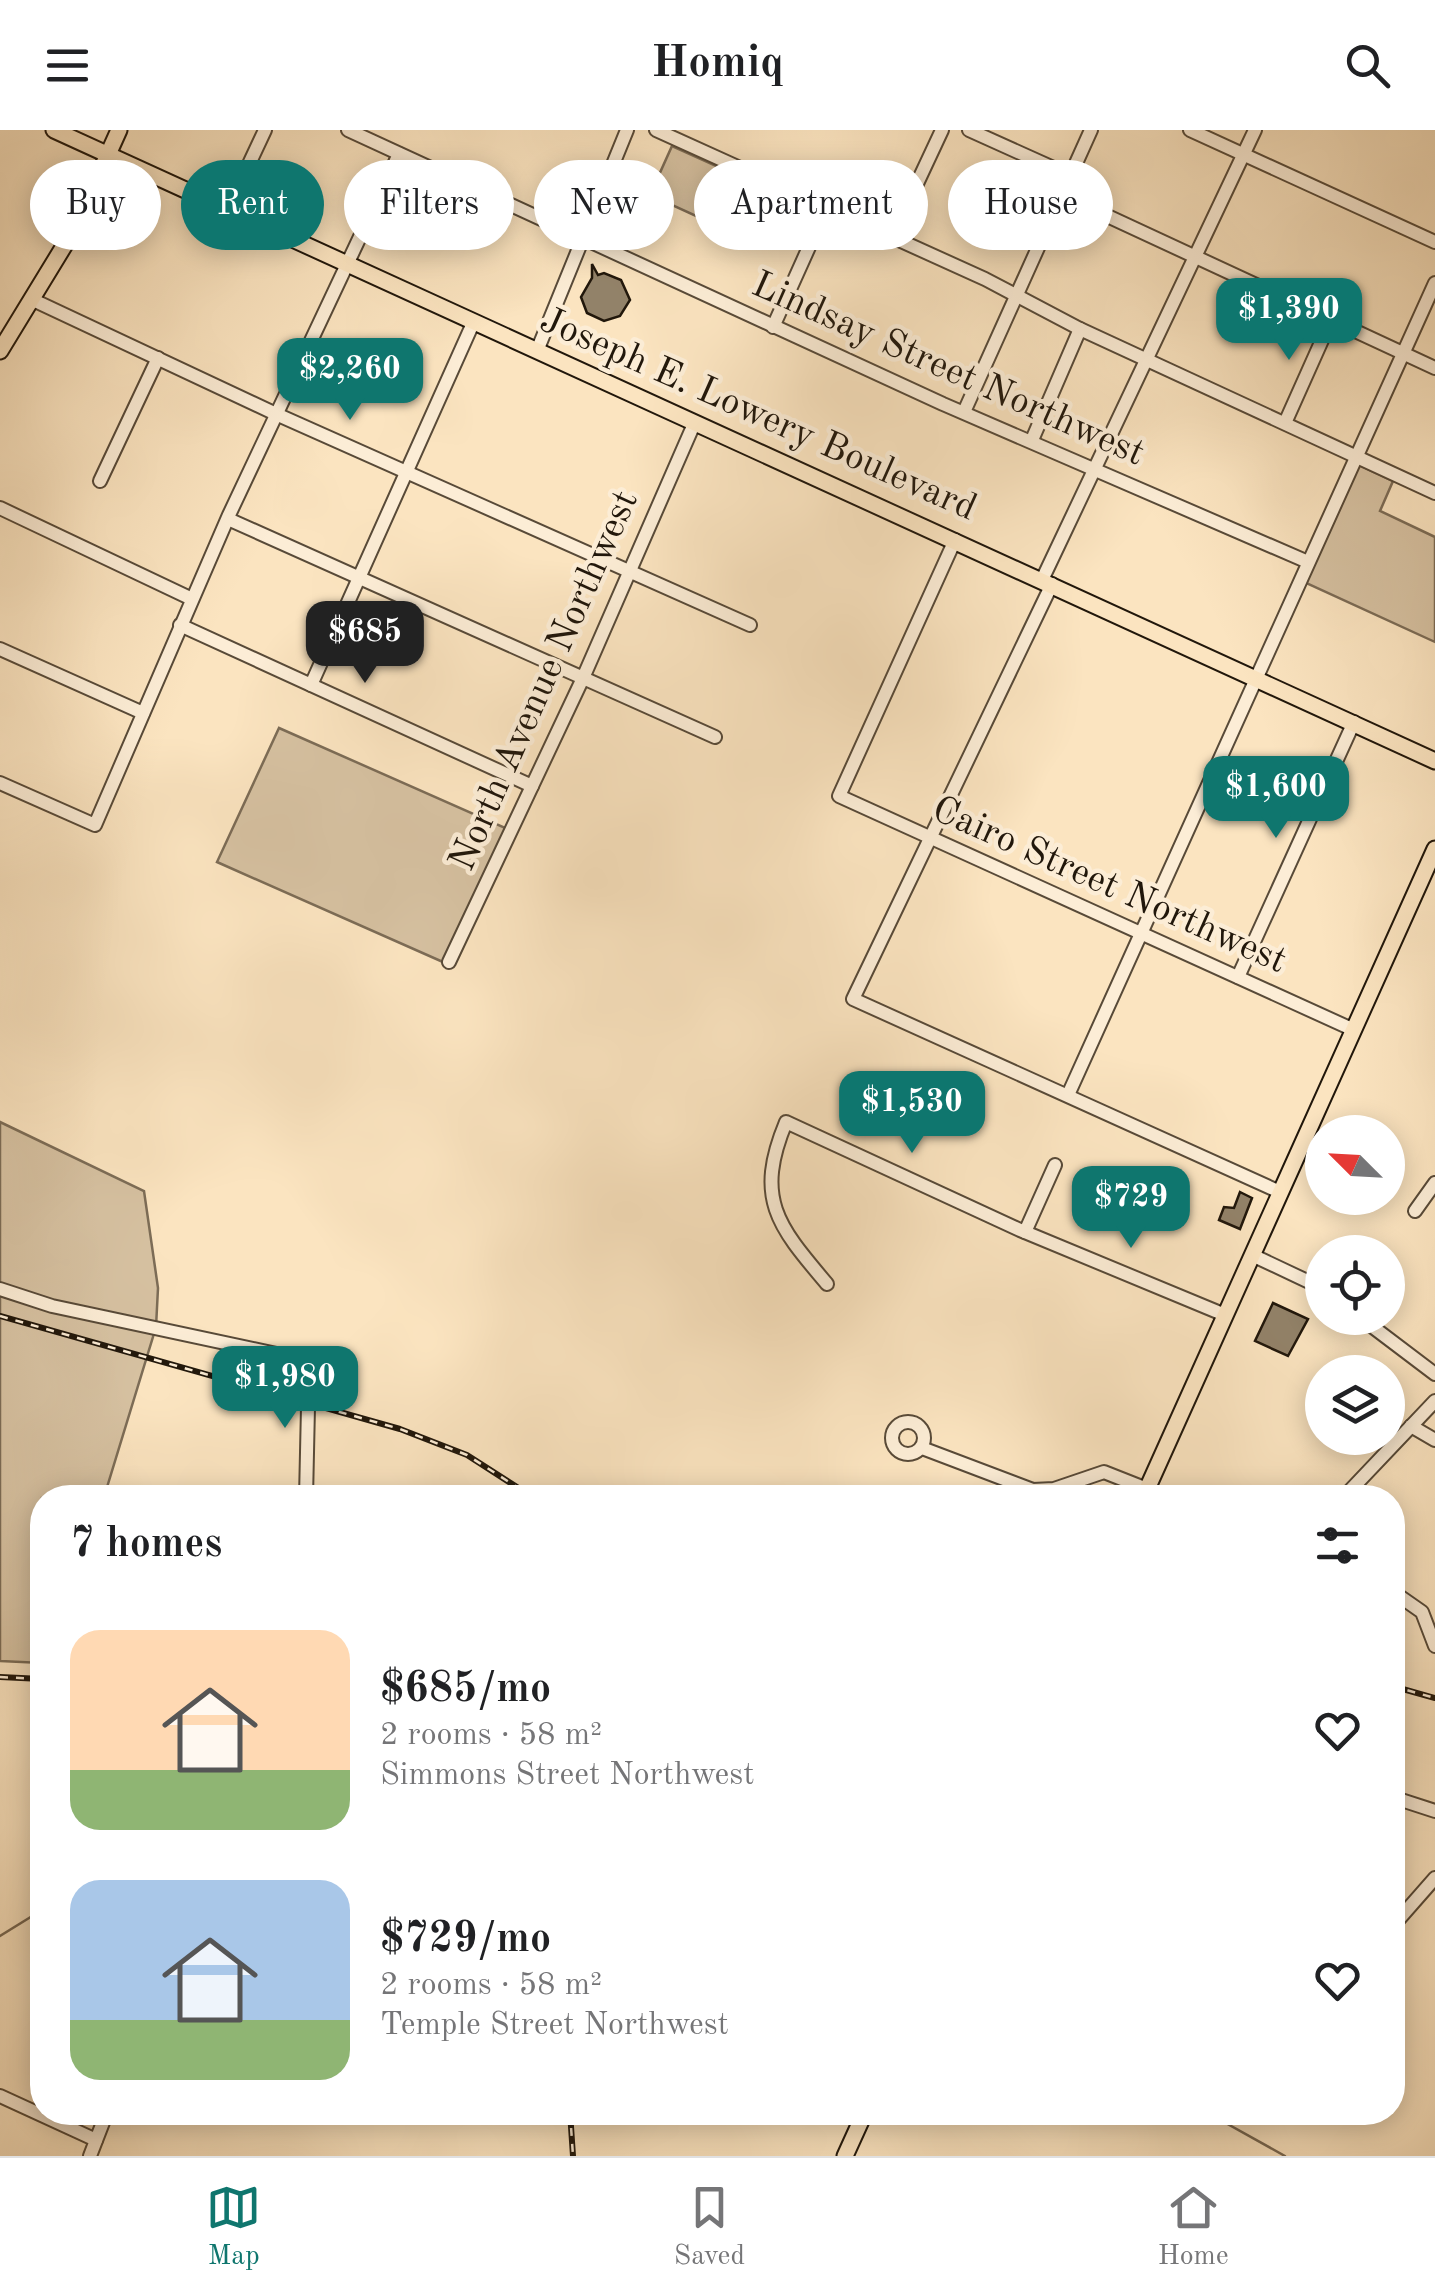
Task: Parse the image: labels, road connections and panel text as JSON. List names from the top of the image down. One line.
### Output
{"streets":{"main road":["Joseph E. Lowery Boulevard"],"street":["Lindsay Street Northwest","North Avenue Northwest","Cairo Street Northwest"]},"crossings":[["Joseph E. Lowery Boulevard","North Avenue Northwest"],["Joseph E. Lowery Boulevard","Cairo Street Northwest"]],"north":"top left","page":{"header":"Homiq","chip":["Buy","Rent","Filters","New","Apartment","House"],"price":["$1,390","$2,260","$685","$1,600","$1,530","$729","$1,980"],"heading":"7 homes","list":[{"name":"$685/mo","note":"2 rooms · 58 m² · Simmons Street Northwest"},{"name":"$729/mo","note":"2 rooms · 58 m² · Temple Street Northwest"}],"tabs":["Map","Saved","Home"]}}
